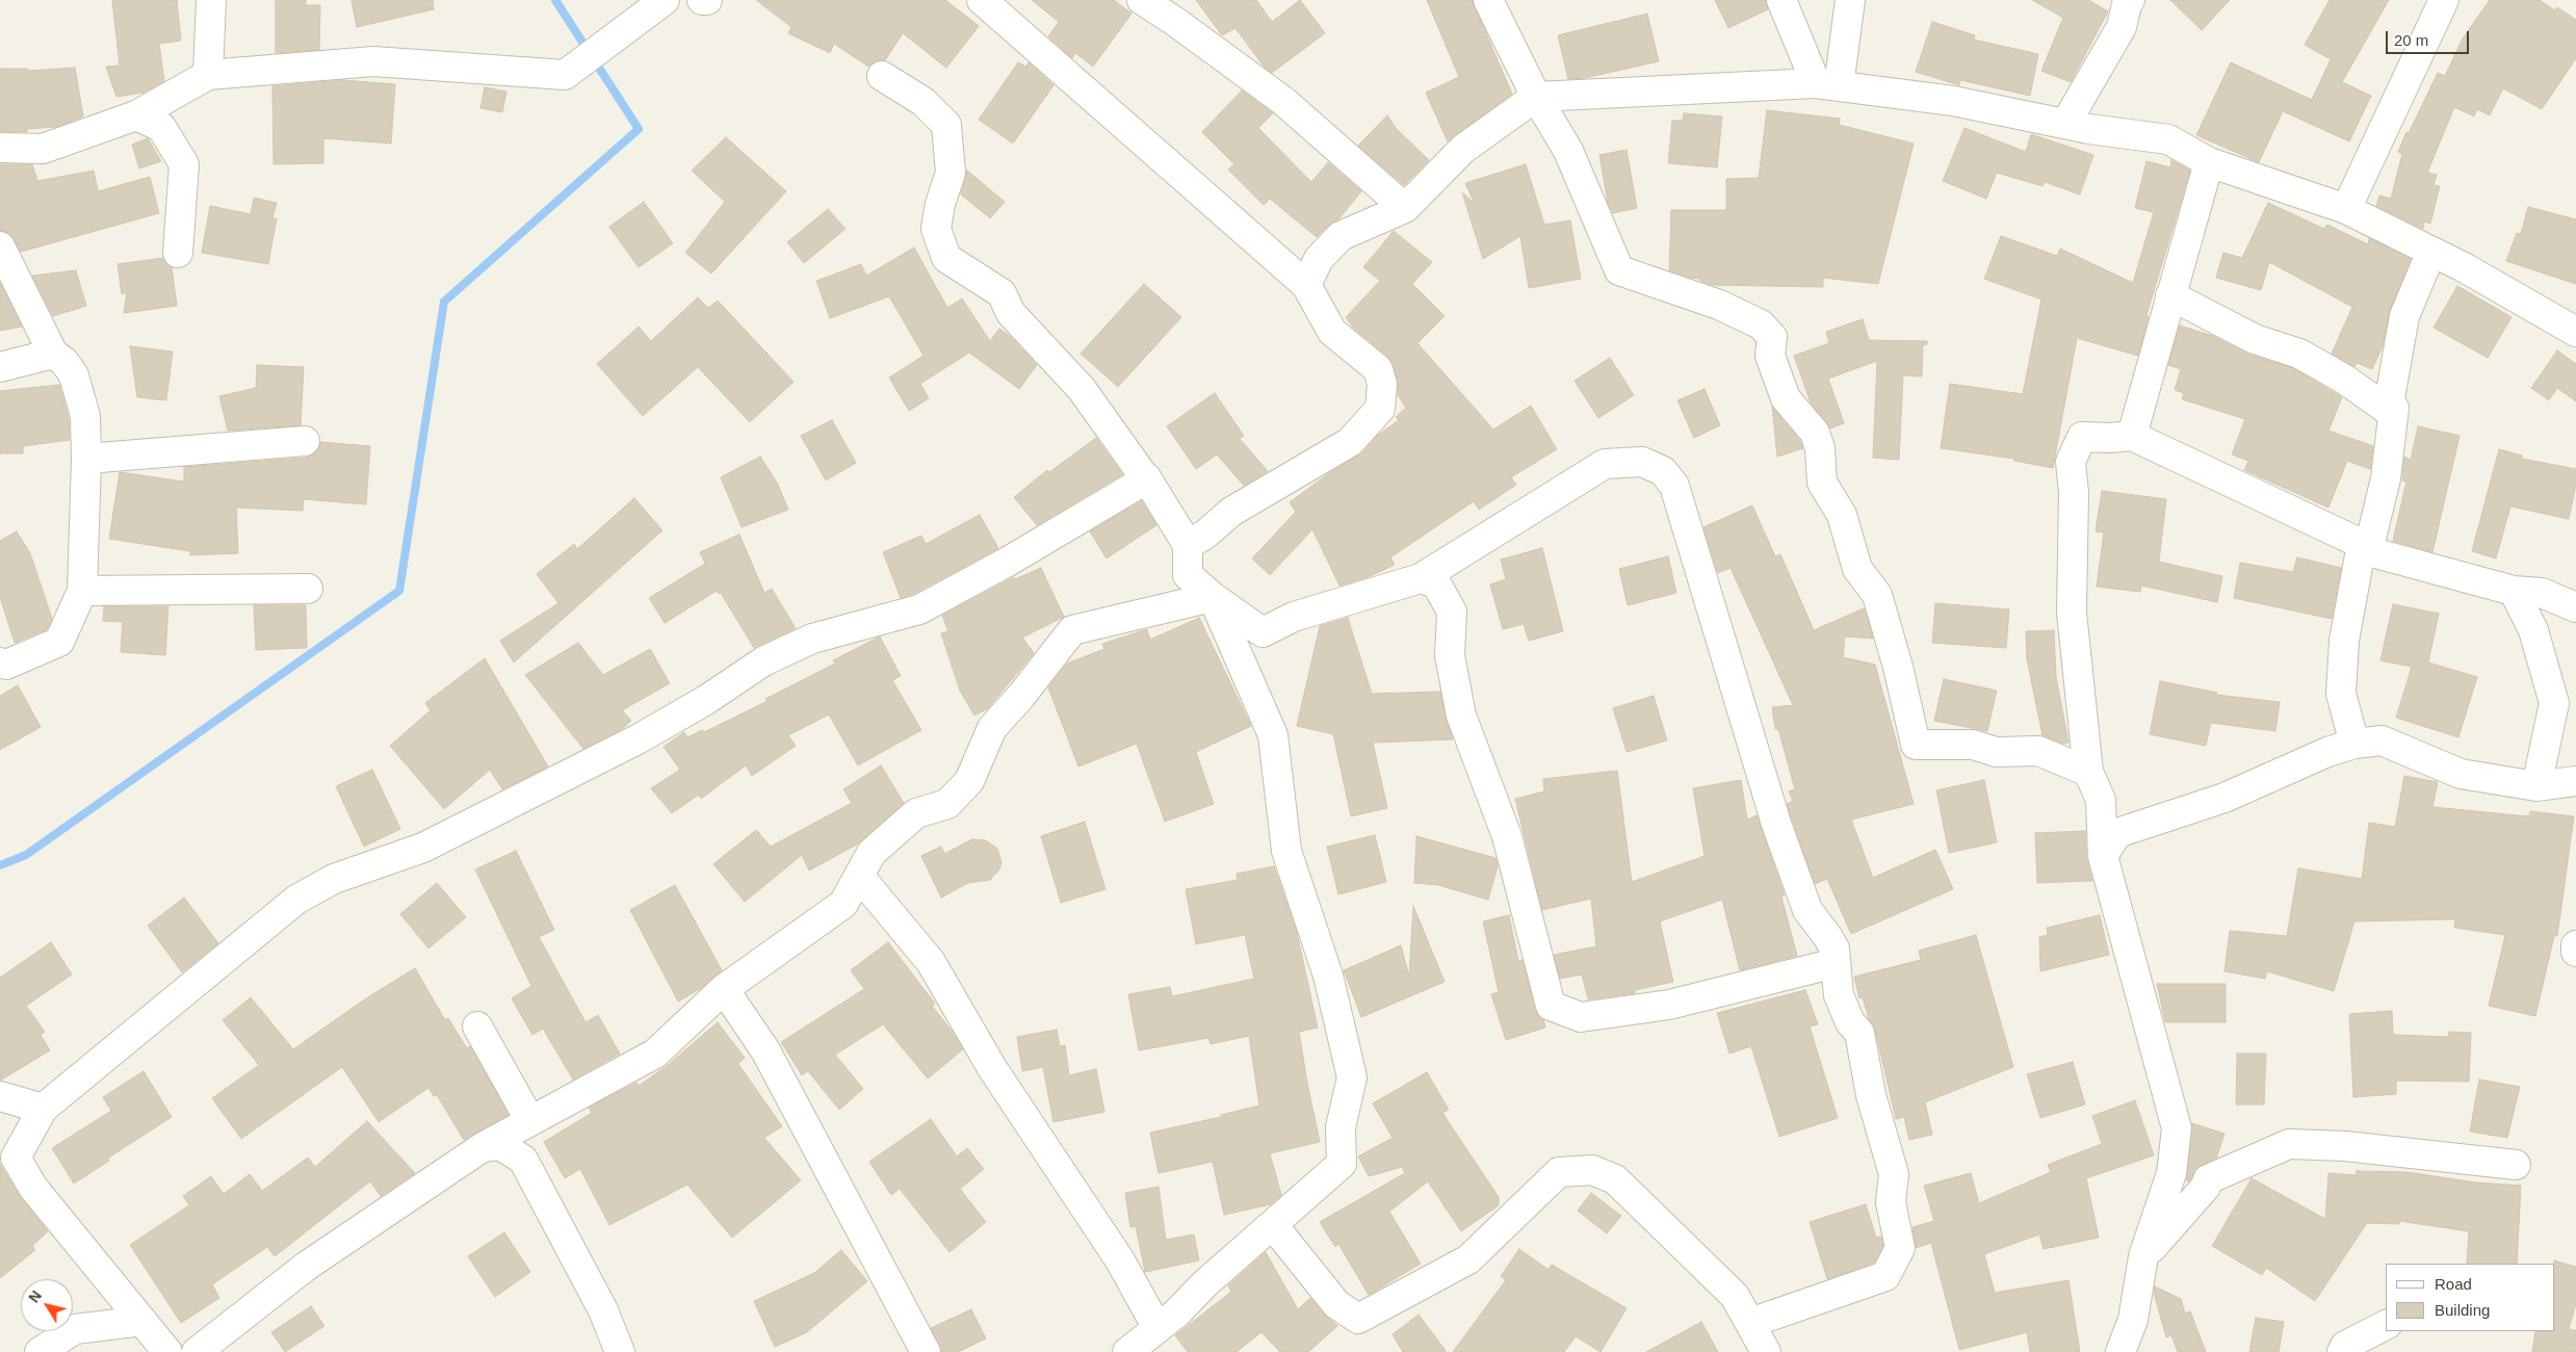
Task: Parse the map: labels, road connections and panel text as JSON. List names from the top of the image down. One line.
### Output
{"legend":["Road","Building"],"scale_bar":"20 m","north":"top left"}
